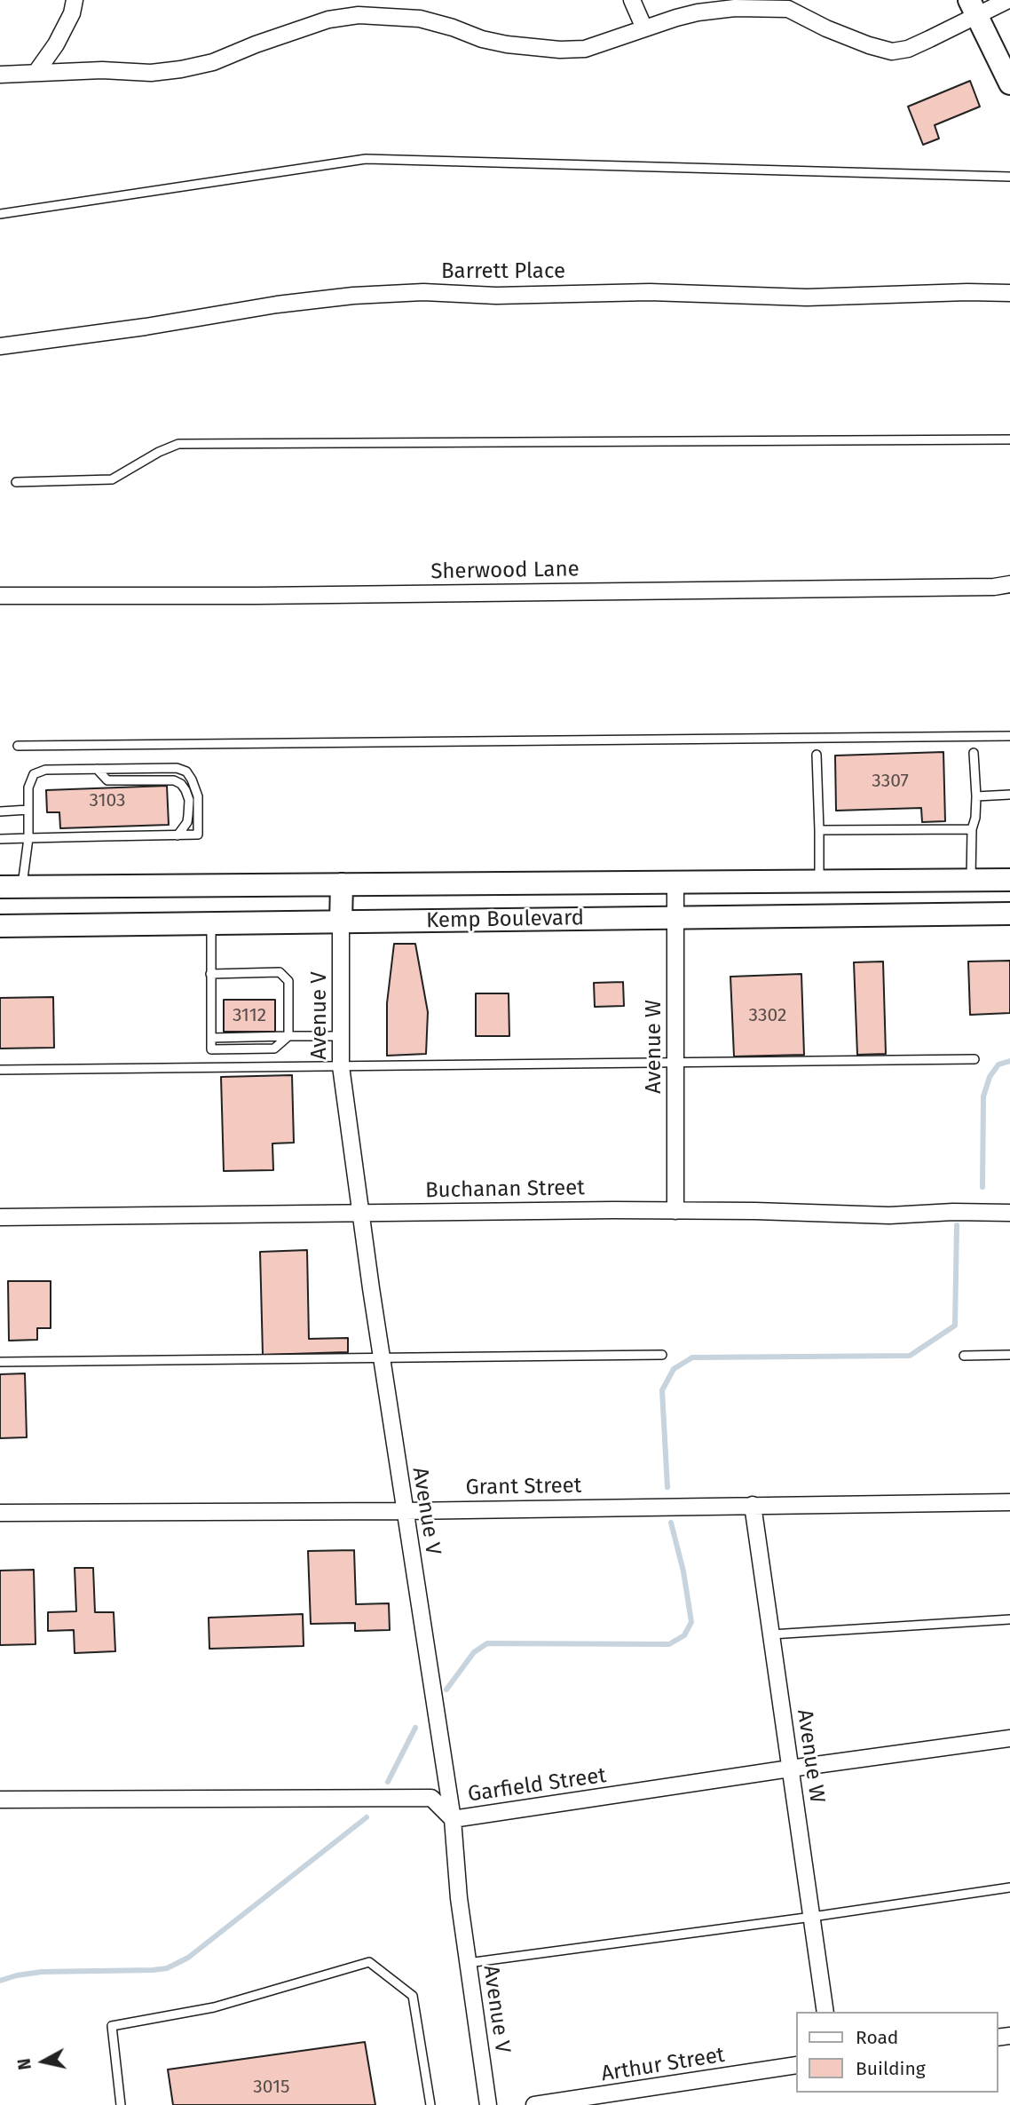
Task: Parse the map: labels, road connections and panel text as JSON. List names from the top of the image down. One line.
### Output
{"streets":{"main road":["Kemp Boulevard"],"street":["Barrett Place","Sherwood Lane","Avenue V","Avenue W","Buchanan Street","Grant Street","Garfield Street","Arthur Street"]},"crossings":[["Kemp Boulevard","Avenue V"],["Kemp Boulevard","Avenue W"],["Avenue V","Buchanan Street"],["Avenue V","Grant Street"],["Avenue V","Garfield Street"],["Avenue W","Buchanan Street"],["Avenue W","Grant Street"],["Avenue W","Garfield Street"]],"house_numbers":["3307","3103","3112","3302","3015"],"legend":["Road","Building"],"north":"left"}
